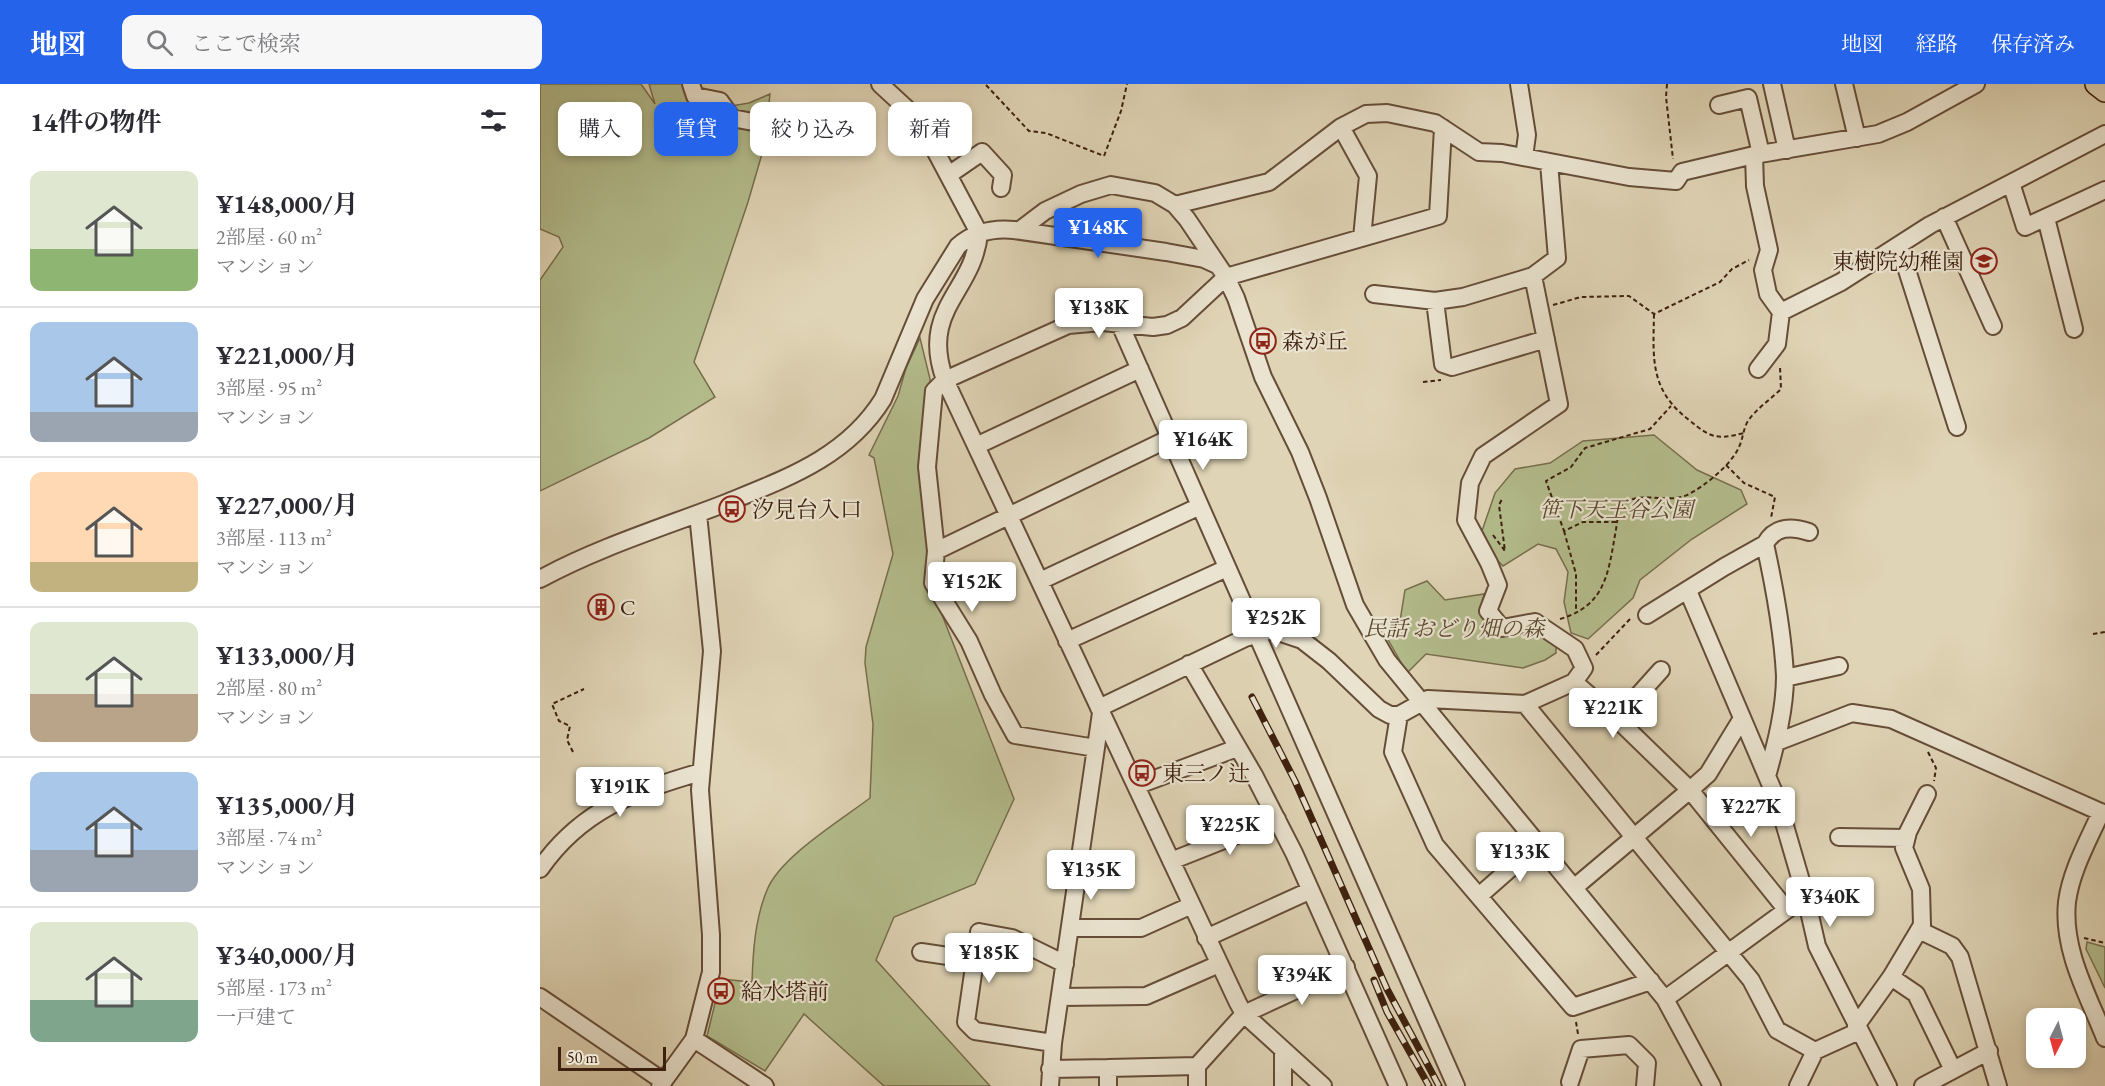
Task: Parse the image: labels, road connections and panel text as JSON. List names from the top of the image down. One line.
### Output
{"parks":["笹下天王谷公園","民話 おどり畑の森"],"places":{"school or university":["東樹院幼稚園"],"bus stop":["森が丘","汐見台入口","東三ノ辻","給水塔前"],"building":["C"]},"scale_bar":"50 m","north":"bottom","page":{"header":"地図","search":"ここで検索","nav":["地図","経路","保存済み"],"heading":"14件の物件","chip":["購入","賃貸","絞り込み","新着"],"list":[{"name":"¥148,000/月","note":"2部屋 · 60 m² · マンション"},{"name":"¥221,000/月","note":"3部屋 · 95 m² · マンション"},{"name":"¥227,000/月","note":"3部屋 · 113 m² · マンション"},{"name":"¥133,000/月","note":"2部屋 · 80 m² · マンション"},{"name":"¥135,000/月","note":"3部屋 · 74 m² · マンション"},{"name":"¥340,000/月","note":"5部屋 · 173 m² · 一戸建て"}],"price":["¥148K","¥138K","¥164K","¥152K","¥252K","¥221K","¥191K","¥227K","¥225K","¥133K","¥135K","¥340K","¥185K","¥394K"],"scale":"50 m"}}
